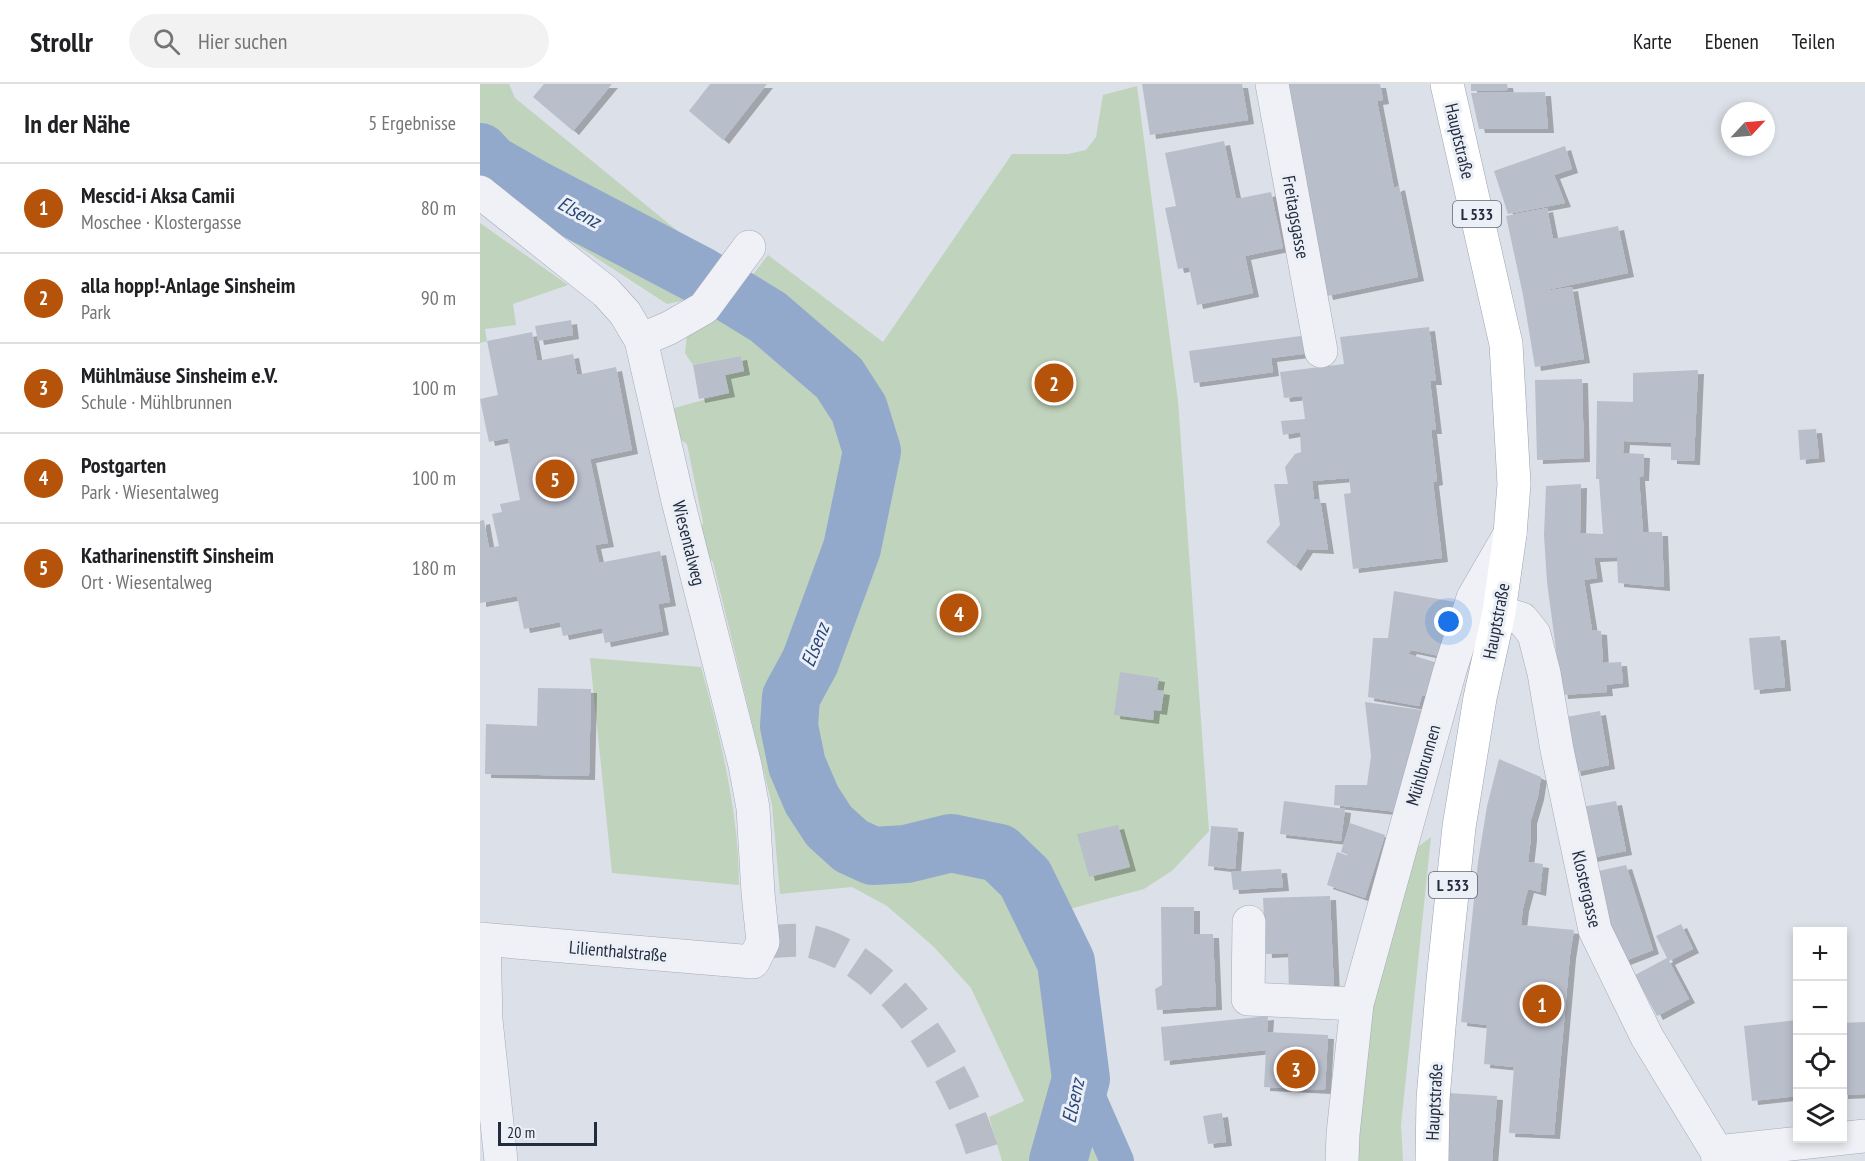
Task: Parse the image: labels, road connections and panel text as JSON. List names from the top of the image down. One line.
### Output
{"streets":{"main road":["Hauptstraße","L 533"],"street":["Freitagsgasse","Wiesentalweg","Mühlbrunnen","Klostergasse","Lilienthalstraße"]},"crossings":[["Hauptstraße","Mühlbrunnen"],["Hauptstraße","Klostergasse"],["Wiesentalweg","Lilienthalstraße"]],"water":["Elsenz"],"scale_bar":"20 m","north":"top right","page":{"header":"Strollr","search":"Hier suchen","nav":["Karte","Ebenen","Teilen"],"heading":["In der Nähe","5 Ergebnisse"],"list":[{"mark":"1","name":"Mescid-i Aksa Camii","note":"Moschee · Klostergasse","value":"80 m"},{"mark":"2","name":"alla hopp!-Anlage Sinsheim","note":"Park","value":"90 m"},{"mark":"3","name":"Mühlmäuse Sinsheim e.V.","note":"Schule · Mühlbrunnen","value":"100 m"},{"mark":"4","name":"Postgarten","note":"Park · Wiesentalweg","value":"100 m"},{"mark":"5","name":"Katharinenstift Sinsheim","note":"Ort · Wiesentalweg","value":"180 m"}],"pins":["2","5","4","1","3"],"map_buttons":["+","−"],"scale":"20 m"}}
